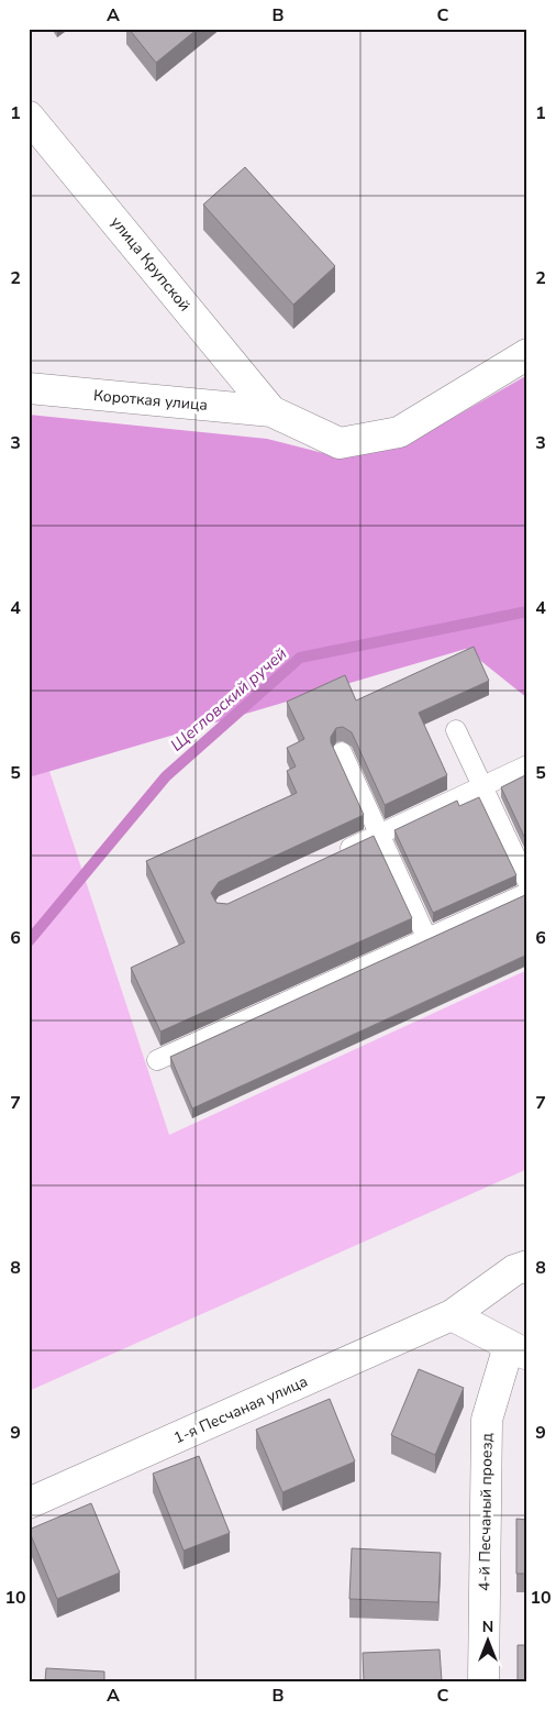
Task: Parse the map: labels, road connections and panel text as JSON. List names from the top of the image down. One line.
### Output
{"streets":{"street":["улица Крупской","Короткая улица","1-я Песчаная улица","4-й Песчаный проезд"]},"crossings":[["улица Крупской","Короткая улица"]],"water":["Щегловский ручей"],"north":"top","grid":{"columns":["A","B","C"],"rows":["1","2","3","4","5","6","7","8","9","10"]}}
